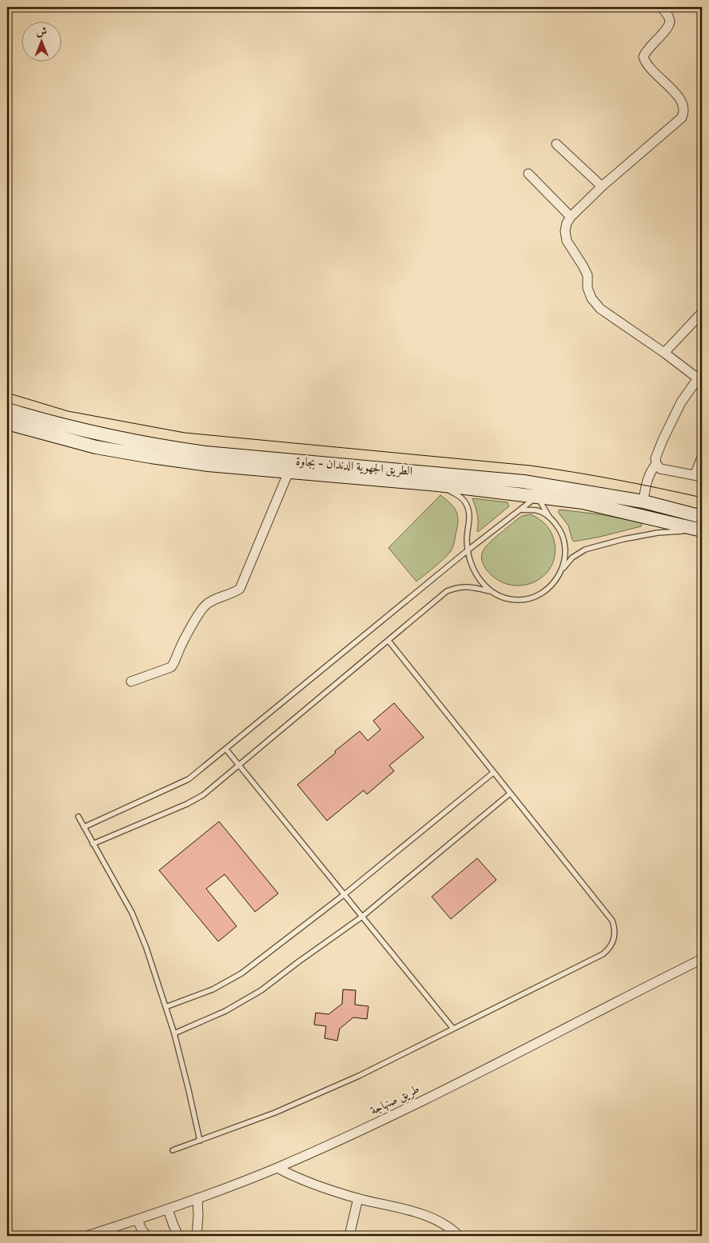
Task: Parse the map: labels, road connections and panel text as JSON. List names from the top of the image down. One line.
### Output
{"streets":{"main road":["الطريق الجهوية الدندان - بجاوة"],"street":["طريق صنهاجة"]},"north":"top"}
